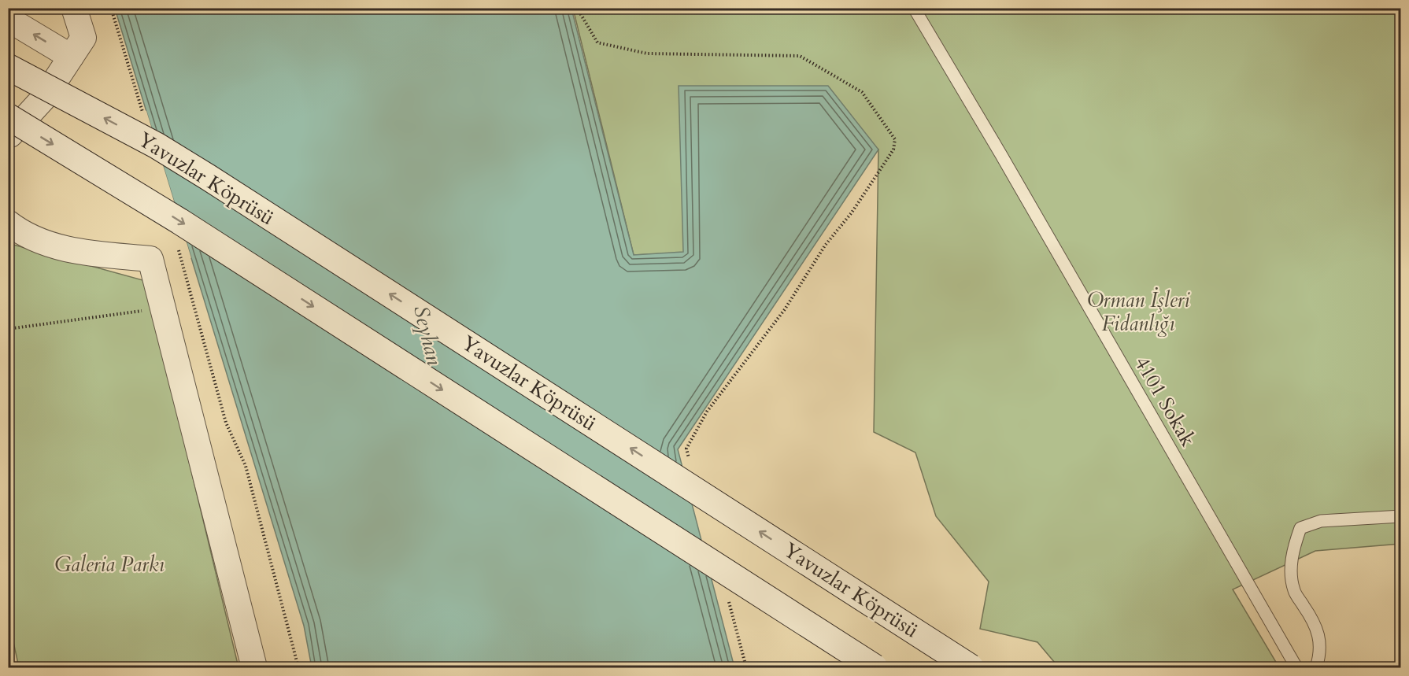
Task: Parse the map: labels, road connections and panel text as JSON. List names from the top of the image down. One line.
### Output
{"streets":{"main road":["Yavuzlar Köprüsü"],"lane":["4101 Sokak"]},"water":["Seyhan"],"parks":["Orman İşleri Fidanlığı","Galeria Parkı"]}
